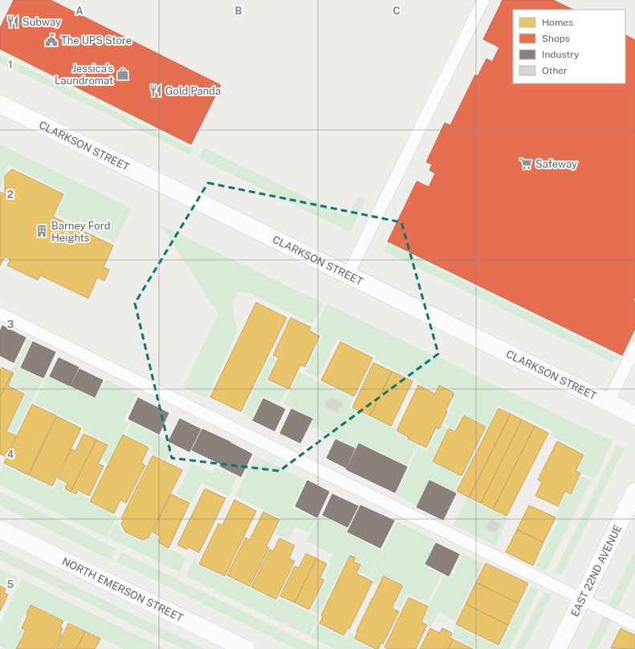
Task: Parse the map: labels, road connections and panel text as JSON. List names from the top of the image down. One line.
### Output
{"streets":{"street":["CLARKSON STREET","EAST 22ND AVENUE","NORTH EMERSON STREET"]},"places":{"restaurant":["Subway","Gold Panda"],"public building":["The UPS Store"],"shop":["Jessica's Laundromat"],"supermarket":["Safeway"],"building":["Barney Ford Heights"]},"legend":["Homes","Shops","Industry","Other"],"grid":{"columns":["A","B","C"],"rows":["1","2","3","4","5"]}}
